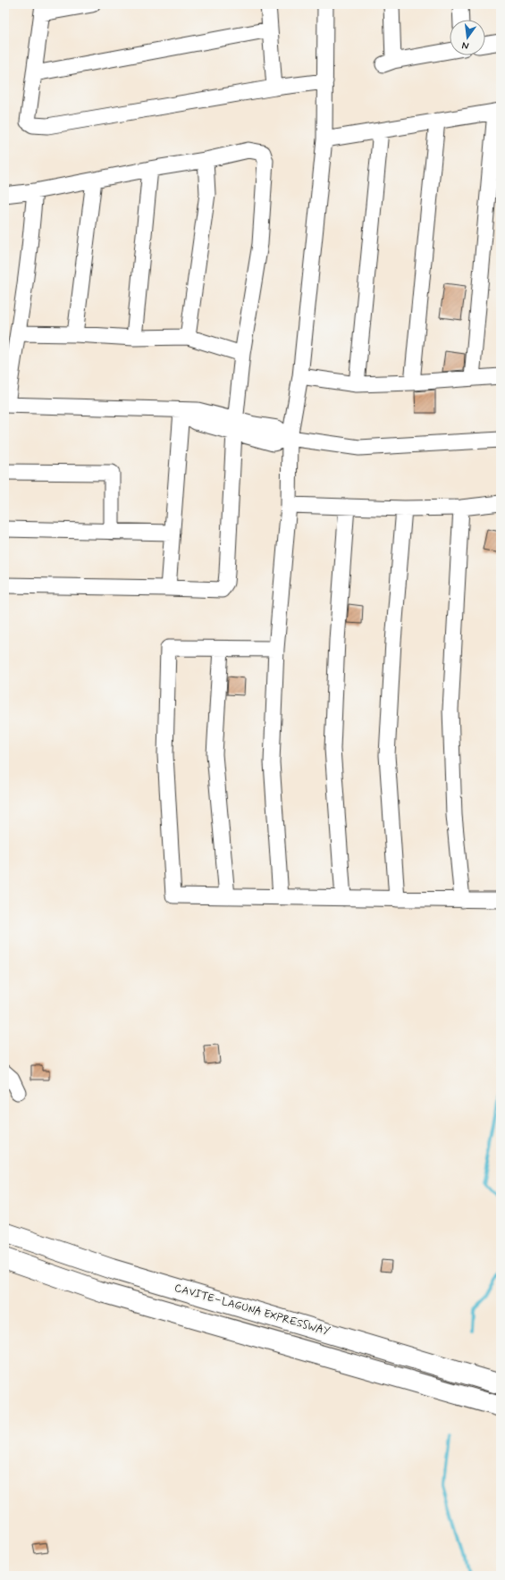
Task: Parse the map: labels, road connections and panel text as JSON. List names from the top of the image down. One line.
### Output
{"streets":{"highway":["CAVITE–LAGUNA EXPRESSWAY"]},"north":"bottom"}
